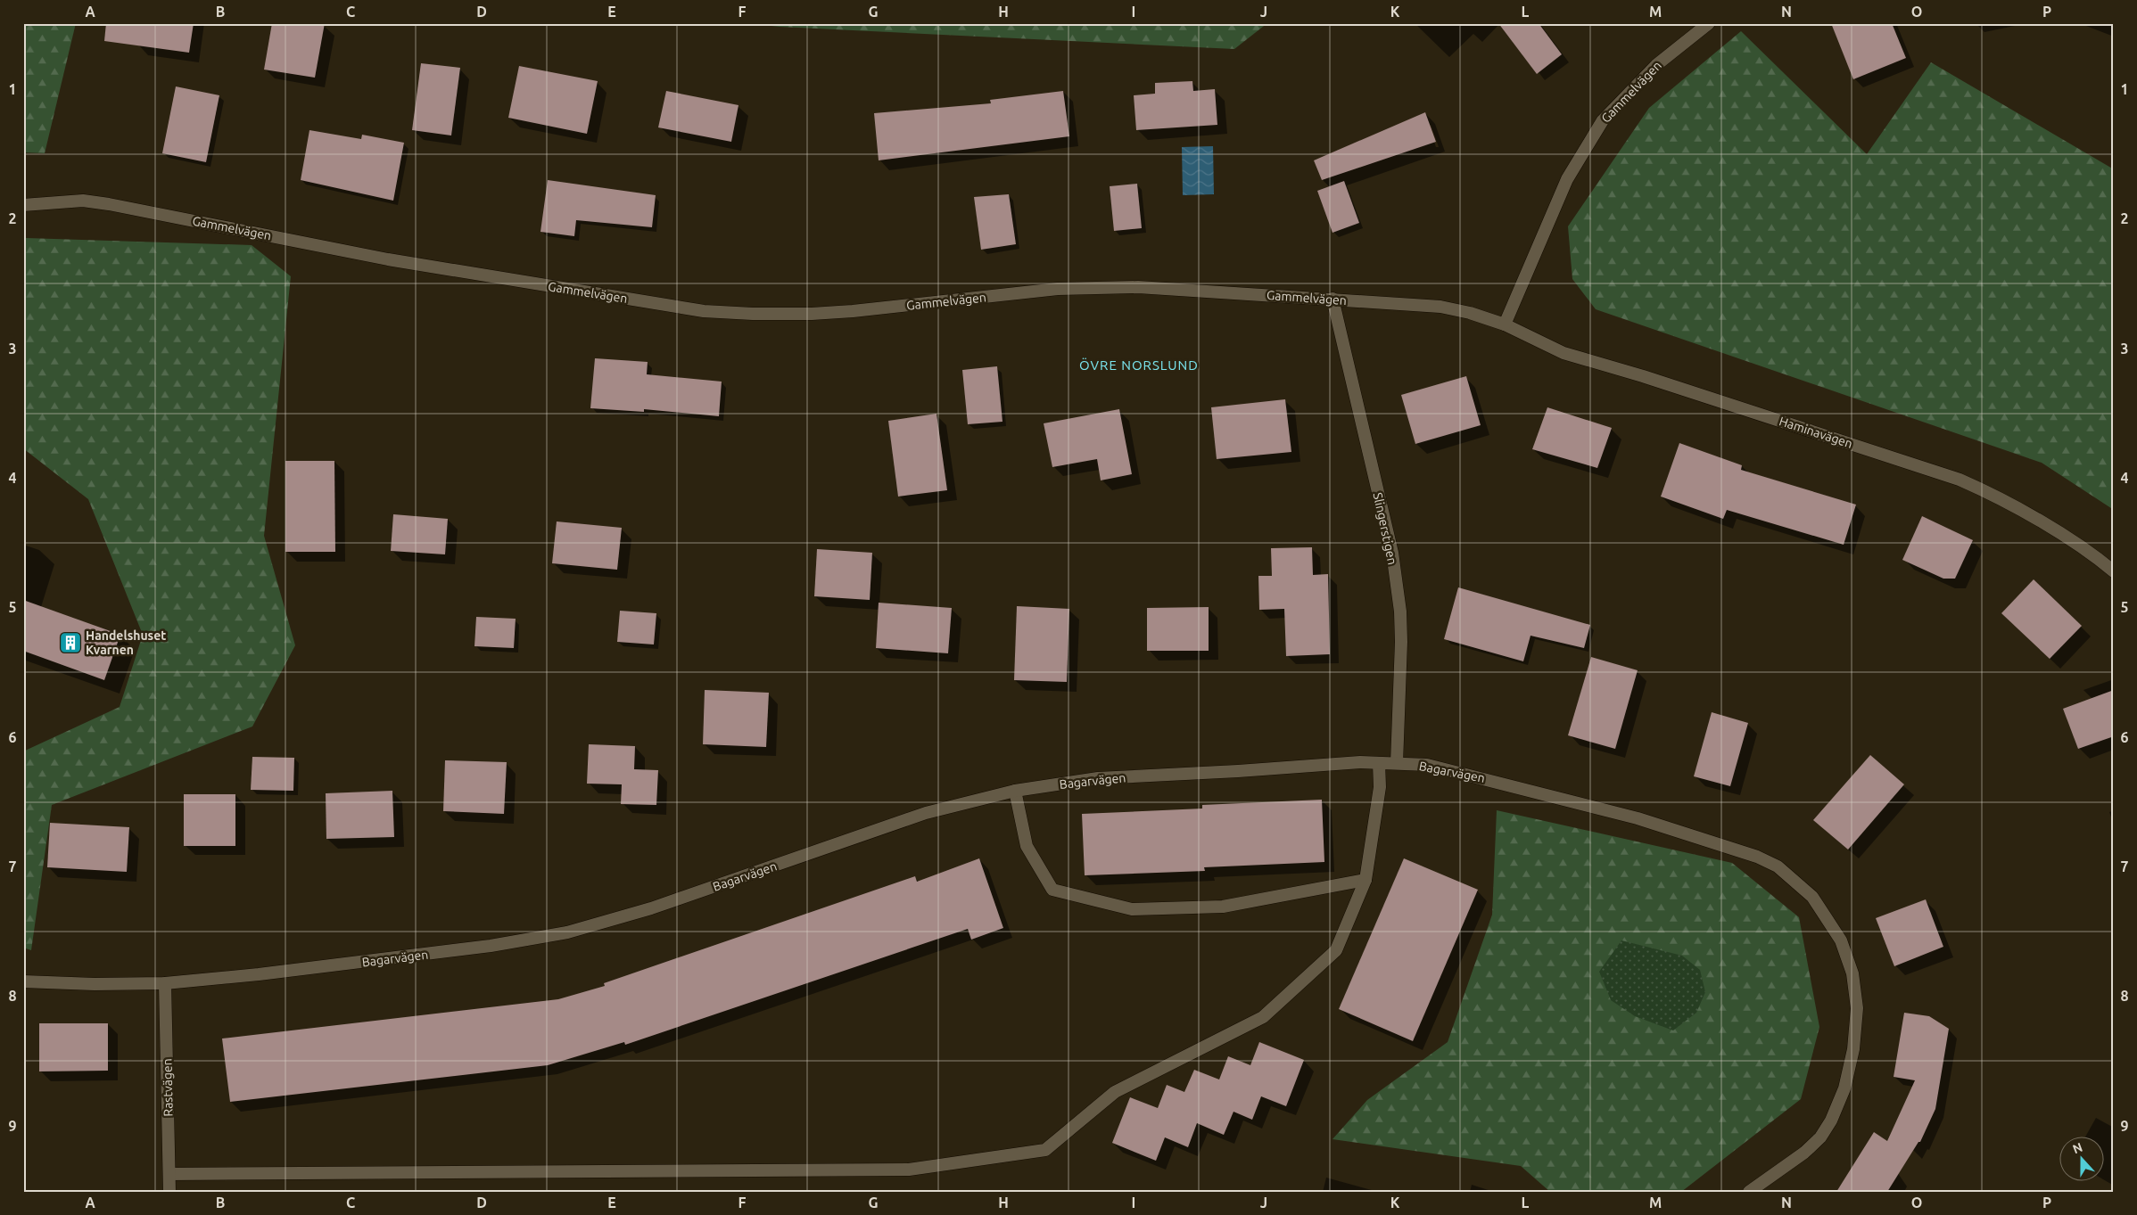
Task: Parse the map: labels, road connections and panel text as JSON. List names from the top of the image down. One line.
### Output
{"streets":{"street":["Gammelvägen","Haminavägen","Slingerstigen","Bagarvägen","Rastvägen"]},"crossings":[["Gammelvägen","Haminavägen"],["Gammelvägen","Slingerstigen"],["Slingerstigen","Bagarvägen"],["Bagarvägen","Rastvägen"]],"districts":["ÖVRE NORSLUND"],"places":{"building":["Handelshuset Kvarnen"]},"north":"top","grid":{"columns":["A","B","C","D","E","F","G","H","I","J","K","L","M","N","O","P"],"rows":["1","2","3","4","5","6","7","8","9"]}}
